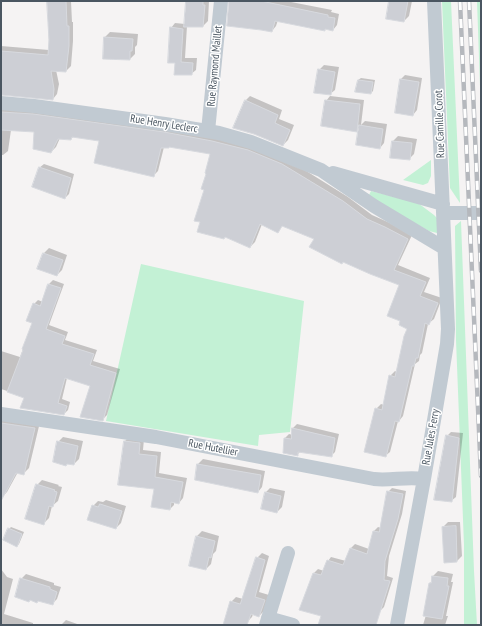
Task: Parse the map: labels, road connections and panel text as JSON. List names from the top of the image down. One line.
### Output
{"streets":{"street":["Rue Raymond Maillet","Rue Henry Leclerc","Rue Camille Corot","Rue Jules Ferry","Rue Hutellier"]},"crossings":[["Rue Raymond Maillet","Rue Henry Leclerc"],["Rue Henry Leclerc","Rue Camille Corot"],["Rue Henry Leclerc","Rue Jules Ferry"],["Rue Camille Corot","Rue Jules Ferry"],["Rue Jules Ferry","Rue Hutellier"]]}
